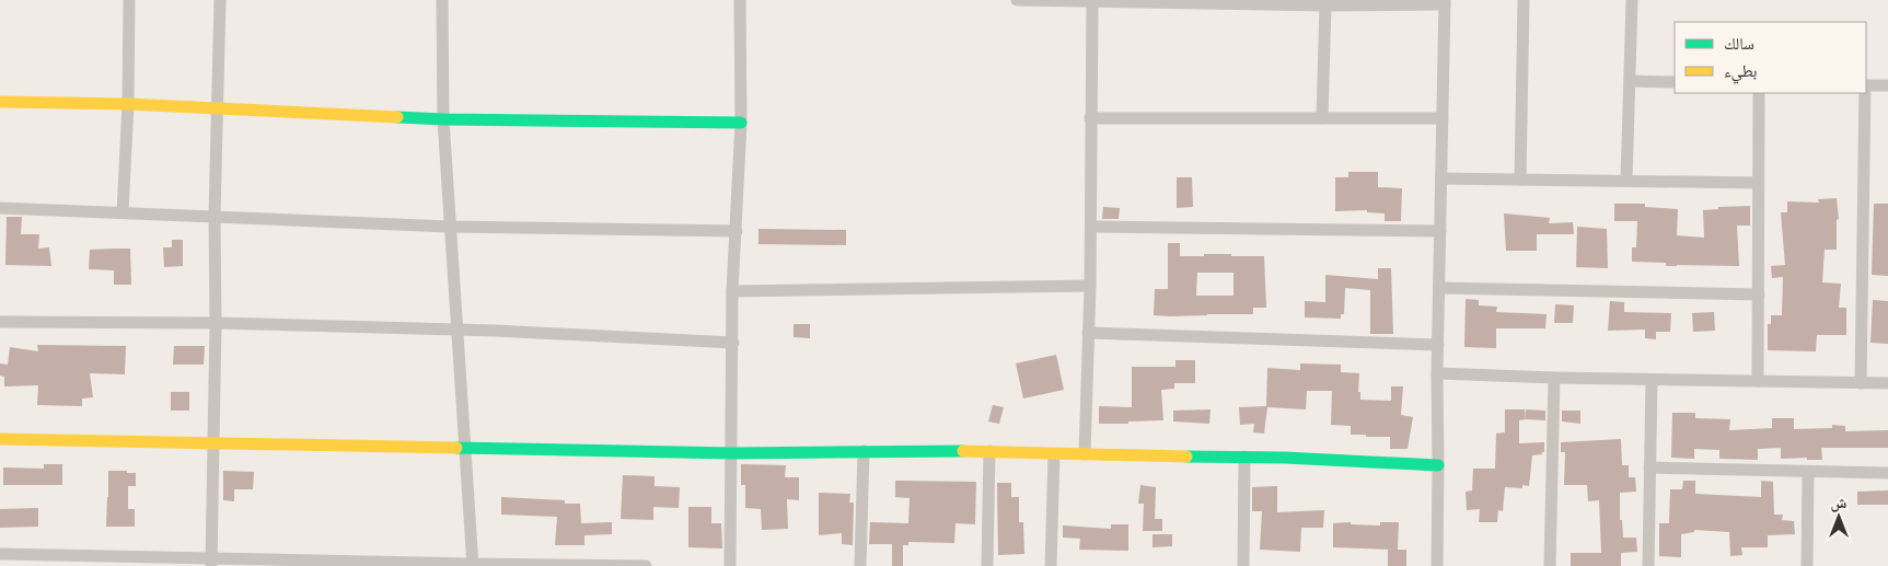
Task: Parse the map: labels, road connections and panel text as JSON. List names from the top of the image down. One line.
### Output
{"legend":["سالك","بطيء"],"north":"top"}
